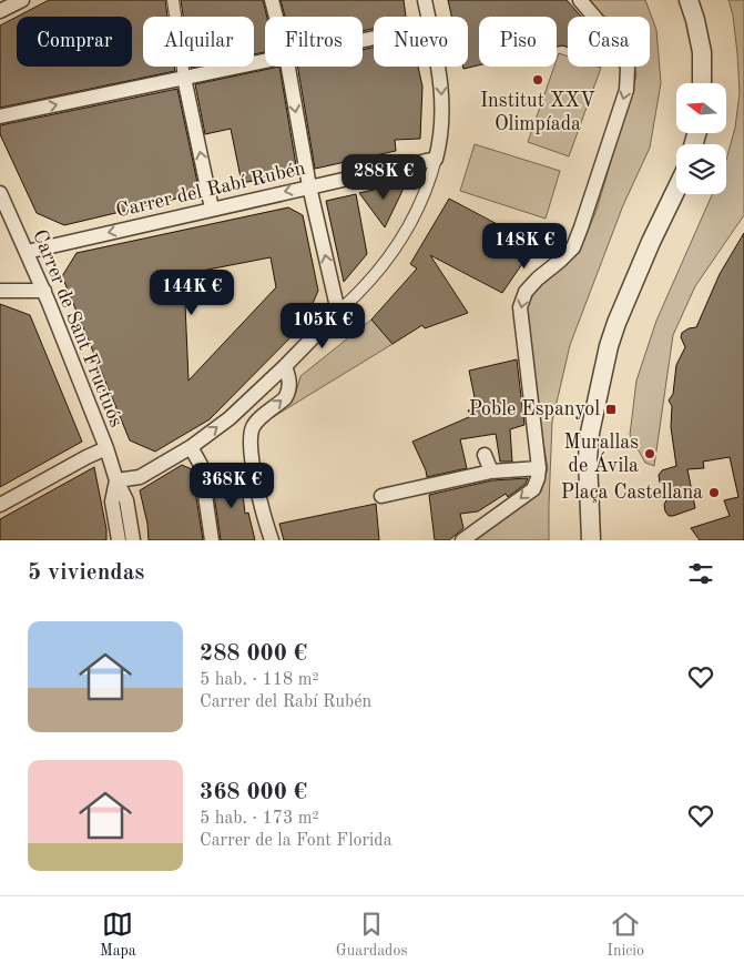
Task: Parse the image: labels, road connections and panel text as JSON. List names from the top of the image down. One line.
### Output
{"streets":{"street":["Carrer del Rabí Rubén","Carrer de Sant Fructuós"]},"crossings":[["Carrer del Rabí Rubén","Carrer de Sant Fructuós"]],"one_way":["Carrer del Rabí Rubén"],"places":{"other":["Institut XXV Olimpíada","Murallas de Ávila","Plaça Castellana"],"transit":["Poble Espanyol"]},"north":"left","page":{"chip":["Comprar","Alquilar","Filtros","Nuevo","Piso","Casa"],"price":["288K €","148K €","144K €","105K €","368K €"],"heading":"5 viviendas","list":[{"name":"288 000 €","note":"5 hab. · 118 m² · Carrer del Rabí Rubén"},{"name":"368 000 €","note":"5 hab. · 173 m² · Carrer de la Font Florida"}],"tabs":["Mapa","Guardados","Inicio"]}}
